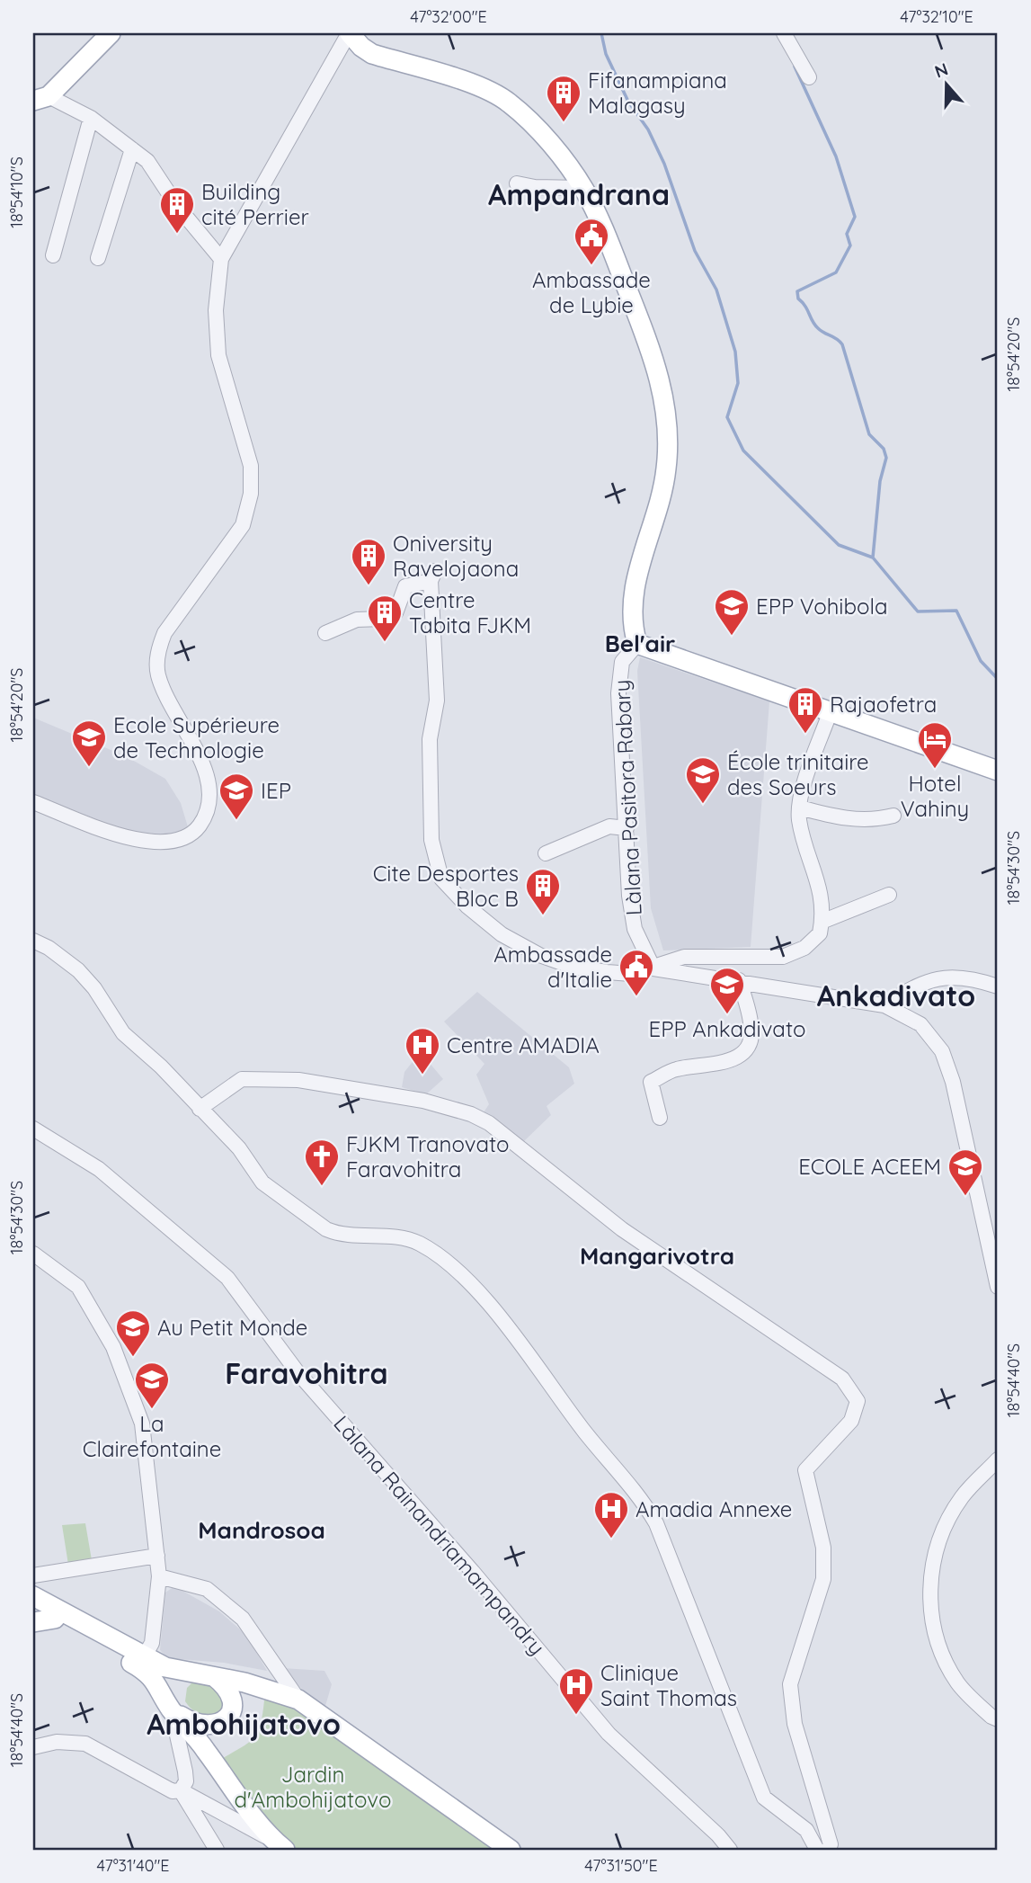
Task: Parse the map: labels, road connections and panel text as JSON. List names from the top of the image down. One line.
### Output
{"streets":{"street":["Làlana Pasitora Rabary","Làlana Rainandriamampandry"]},"districts":["Ampandrana","Bel'air","Ankadivato","Mangarivotra","Faravohitra","Mandrosoa","Ambohijatovo"],"parks":["Jardin d'Ambohijatovo"],"places":{"building":["Fifanampiana Malagasy","Building cité Perrier","Oniversity Ravelojaona","Centre Tabita FJKM","Rajaofetra","Cite Desportes Bloc B"],"public building":["Ambassade de Lybie","Ambassade d'Italie"],"school or university":["EPP Vohibola","Ecole Supérieure de Technologie","École trinitaire des Soeurs","IEP","EPP Ankadivato","ECOLE ACEEM","Au Petit Monde","La Clairefontaine"],"hotel":["Hotel Vahiny"],"hospital":["Centre AMADIA","Amadia Annexe","Clinique Saint Thomas"],"church":["FJKM Tranovato Faravohitra"]},"north":"top","coordinates":["47°32'00\"E","47°32'10\"E","18°54'10\"S","18°54'20\"S","18°54'30\"S","18°54'40\"S","47°31'40\"E","47°31'50\"E"]}
